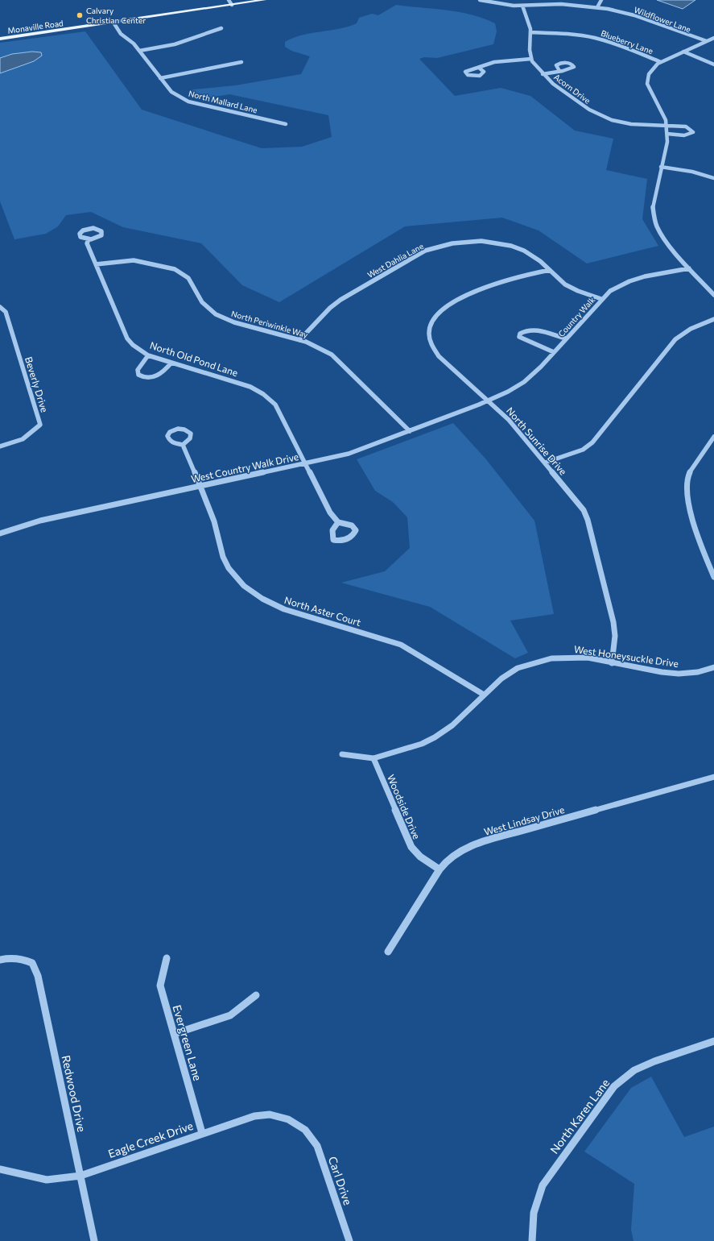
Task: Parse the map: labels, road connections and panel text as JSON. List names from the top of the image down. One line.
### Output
{"streets":{"main road":["Monaville Road"],"street":["Wildflower Lane","Blueberry Lane","Acorn Drive","North Mallard Lane","West Dahlia Lane","Country Walk","North Periwinkle Way","North Old Pond Lane","Beverly Drive","North Sunrise Drive","West Country Walk Drive","North Aster Court","West Honeysuckle Drive","Woodside Drive","West Lindsay Drive","Evergreen Lane","Redwood Drive","North Karen Lane","Eagle Creek Drive","Carl Drive"]},"crossings":[["Monaville Road","North Mallard Lane"],["West Dahlia Lane","Country Walk"],["West Dahlia Lane","North Periwinkle Way"],["West Dahlia Lane","North Sunrise Drive"],["Country Walk","North Sunrise Drive"],["Country Walk","West Country Walk Drive"],["North Periwinkle Way","North Old Pond Lane"],["North Periwinkle Way","West Country Walk Drive"],["North Old Pond Lane","West Country Walk Drive"],["North Sunrise Drive","West Country Walk Drive"],["North Sunrise Drive","West Honeysuckle Drive"],["West Country Walk Drive","North Aster Court"],["North Aster Court","West Honeysuckle Drive"],["West Honeysuckle Drive","Woodside Drive"],["Woodside Drive","West Lindsay Drive"],["Evergreen Lane","Eagle Creek Drive"],["Redwood Drive","Eagle Creek Drive"],["Eagle Creek Drive","Carl Drive"]],"places":["Calvary Christian Center"]}
